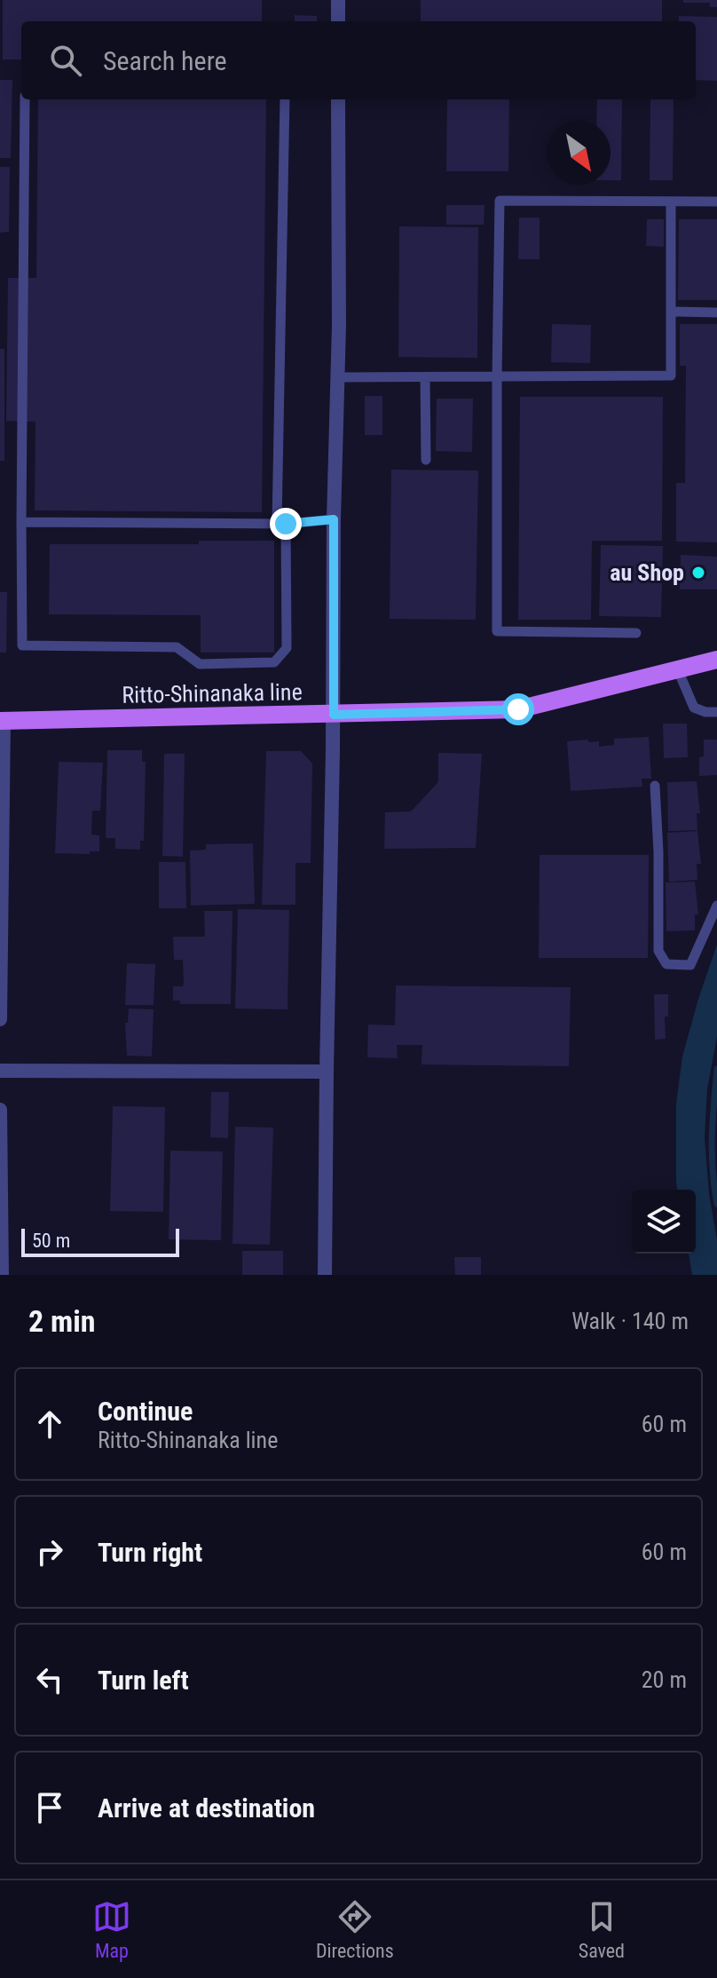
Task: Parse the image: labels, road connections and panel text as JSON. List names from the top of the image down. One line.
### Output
{"streets":{"main road":["Ritto-Shinanaka line"]},"places":["au Shop"],"scale_bar":"50 m","north":"bottom right","page":{"search":"Search here","scale":"50 m","heading":["2 min","Walk · 140 m"],"list":[["Continue","Ritto-Shinanaka line","60 m"],["Turn right","60 m"],["Turn left","20 m"],"Arrive at destination"],"nav":["Map","Directions","Saved"]}}
